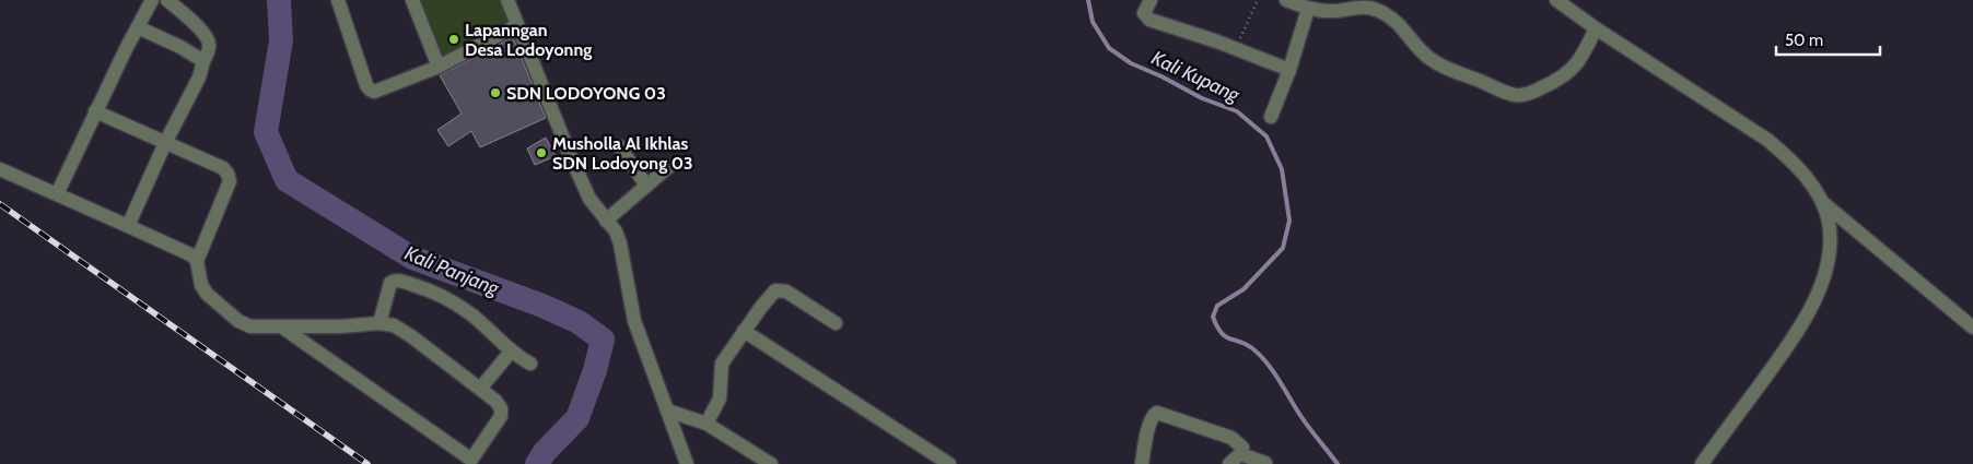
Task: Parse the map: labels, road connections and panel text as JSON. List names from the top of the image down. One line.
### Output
{"water":["Kali Kupang","Kali Panjang"],"places":["Lapanngan Desa Lodoyonng","SDN LODOYONG 03","Musholla Al Ikhlas SDN Lodoyong 03"],"scale_bar":"50 m"}
